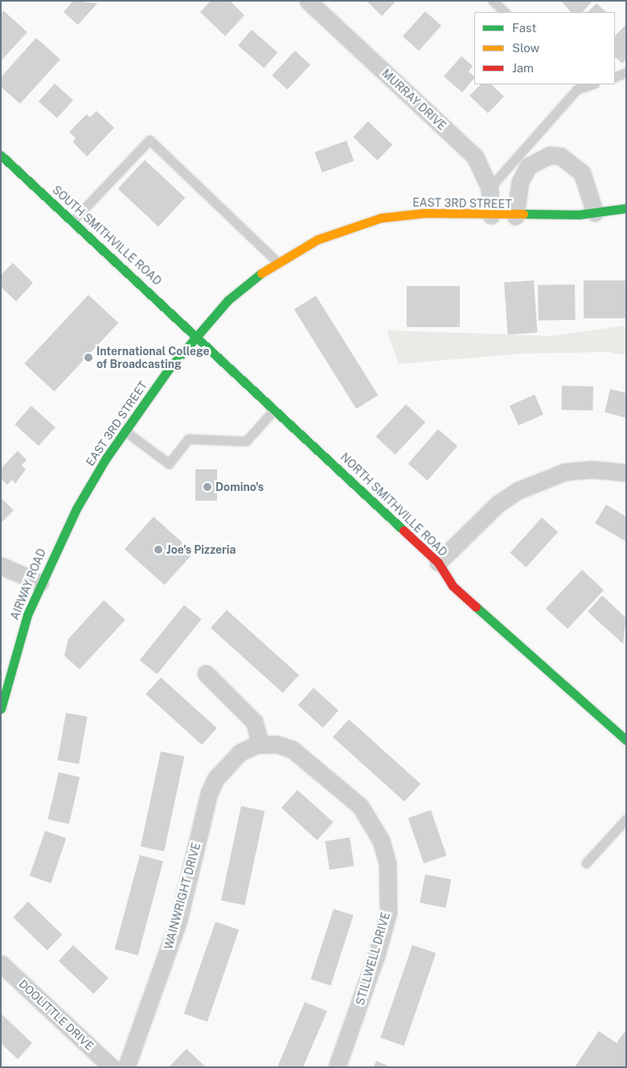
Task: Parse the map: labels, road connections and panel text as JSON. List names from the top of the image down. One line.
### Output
{"streets":{"main road":["EAST 3RD STREET","SOUTH SMITHVILLE ROAD","NORTH SMITHVILLE ROAD","AIRWAY ROAD"],"street":["MURRAY DRIVE","WAINWRIGHT DRIVE","STILLWELL DRIVE","DOOLITTLE DRIVE"]},"crossings":[["MURRAY DRIVE","EAST 3RD STREET"],["EAST 3RD STREET","SOUTH SMITHVILLE ROAD"],["EAST 3RD STREET","NORTH SMITHVILLE ROAD"],["EAST 3RD STREET","AIRWAY ROAD"],["SOUTH SMITHVILLE ROAD","NORTH SMITHVILLE ROAD"],["WAINWRIGHT DRIVE","STILLWELL DRIVE"]],"places":["International College of Broadcasting","Domino's","Joe's Pizzeria"],"legend":["Fast","Slow","Jam"]}
